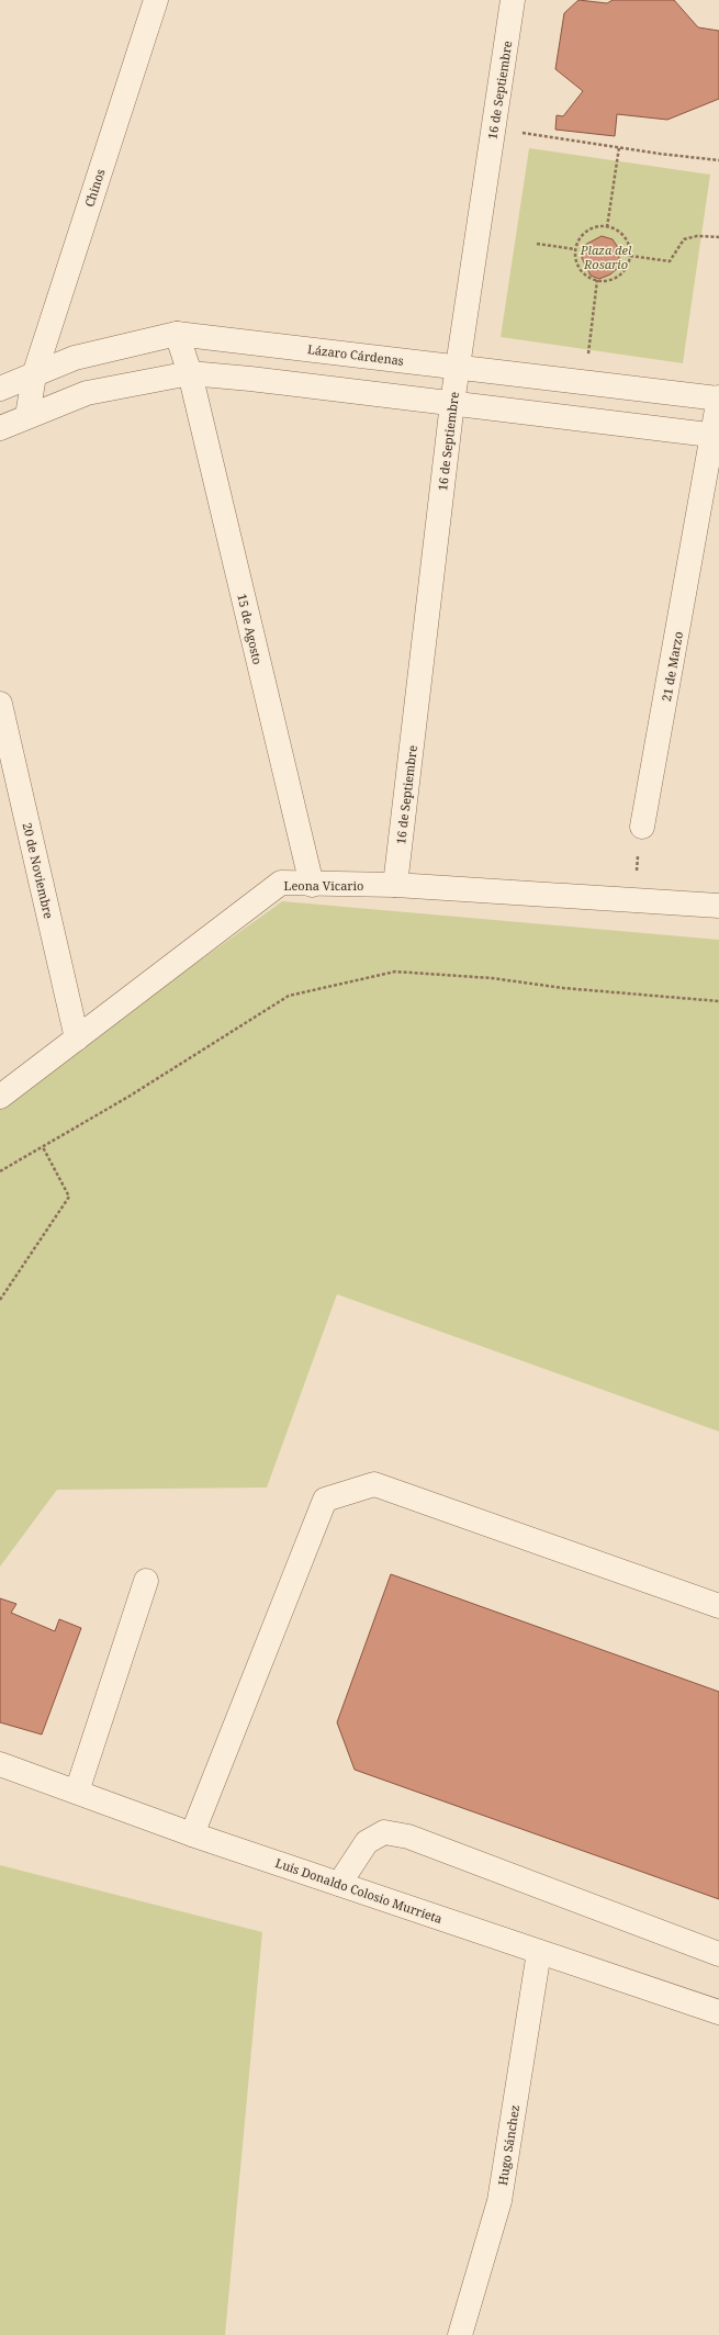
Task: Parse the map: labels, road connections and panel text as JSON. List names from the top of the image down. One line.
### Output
{"streets":{"street":["16 de Septiembre","Chinos","Lázaro Cárdenas","15 de Agosto","21 de Marzo","20 de Noviembre","Leona Vicario","Luis Donaldo Colosio Murrieta","Hugo Sánchez"]},"crossings":[["16 de Septiembre","Lázaro Cárdenas"],["16 de Septiembre","Leona Vicario"],["Chinos","Lázaro Cárdenas"],["Lázaro Cárdenas","15 de Agosto"],["Lázaro Cárdenas","21 de Marzo"],["15 de Agosto","Leona Vicario"],["20 de Noviembre","Leona Vicario"],["Luis Donaldo Colosio Murrieta","Hugo Sánchez"]],"parks":["Plaza del Rosario"]}
